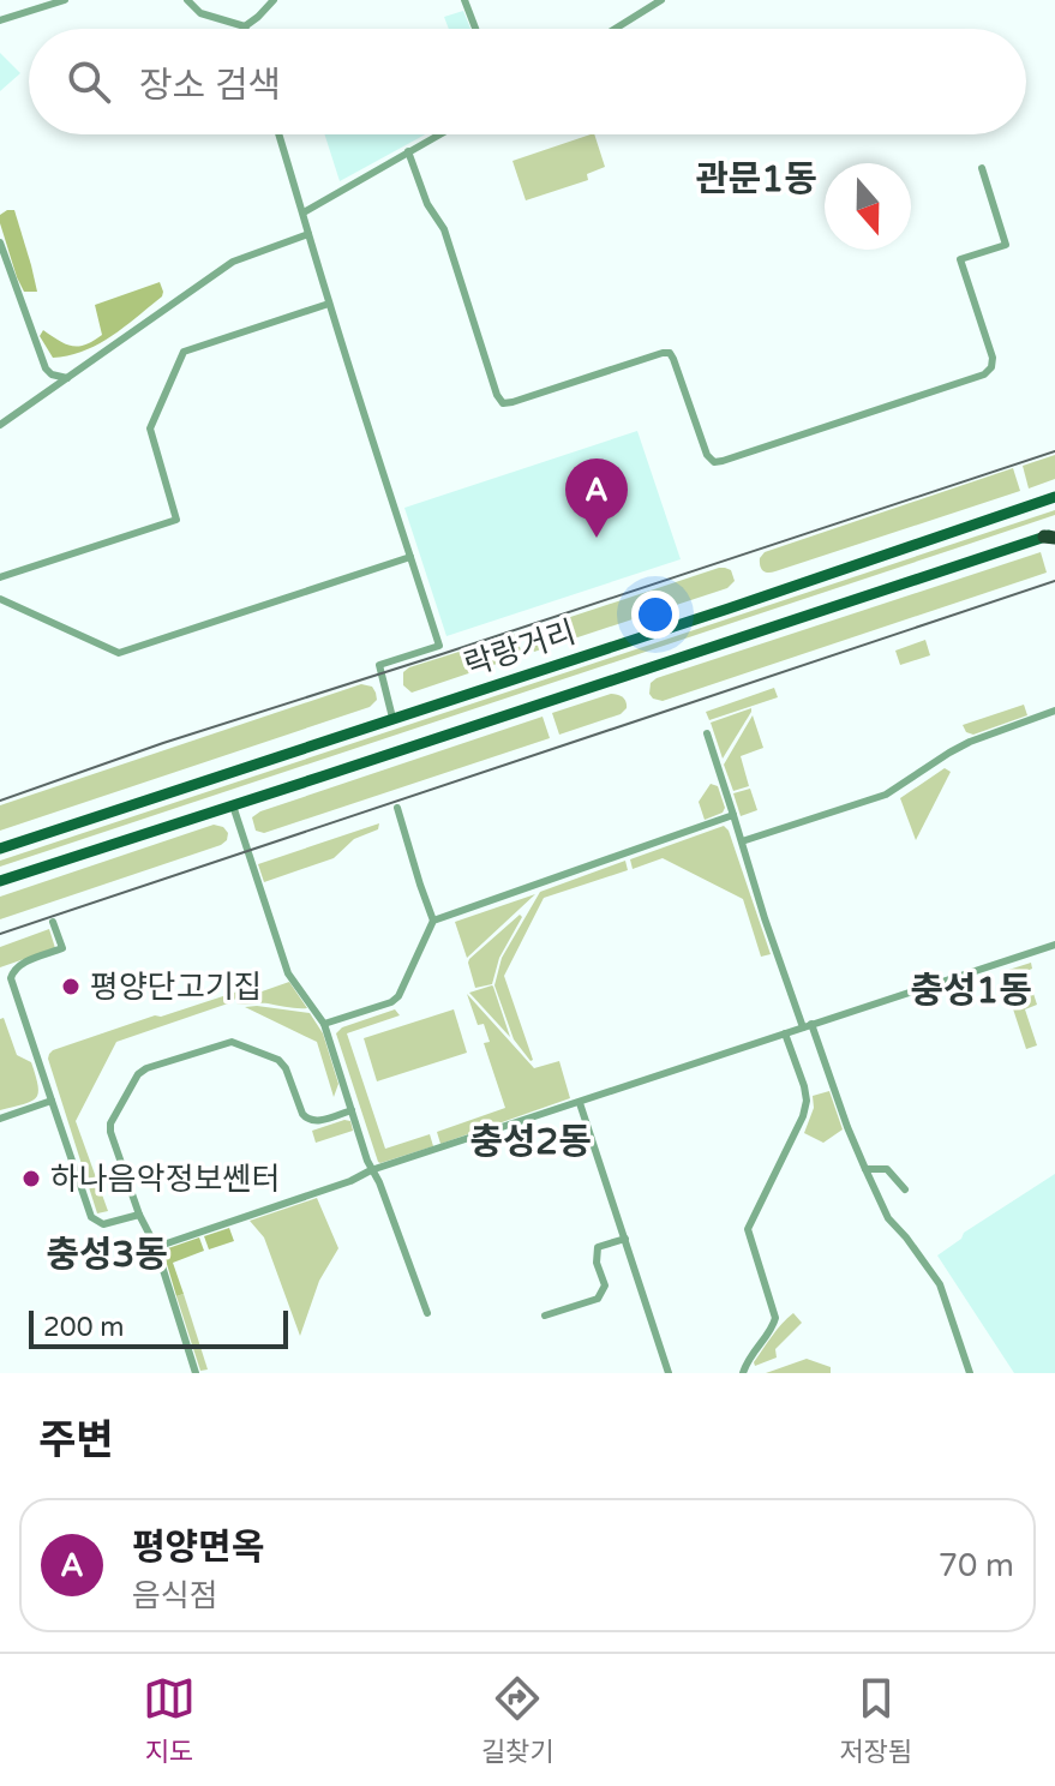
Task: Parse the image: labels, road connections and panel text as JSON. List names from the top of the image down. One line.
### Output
{"streets":{"main road":["락랑거리"]},"districts":["관문1동","충성1동","충성2동","충성3동"],"places":["평양단고기집","하나음악정보쎈터"],"scale_bar":"200 m","north":"bottom","page":{"search":"장소 검색","pins":"A","scale":"200 m","heading":"주변","list":[{"mark":"A","name":"평양면옥","note":"음식점","value":"70 m"}],"nav":["지도","길찾기","저장됨"]}}
